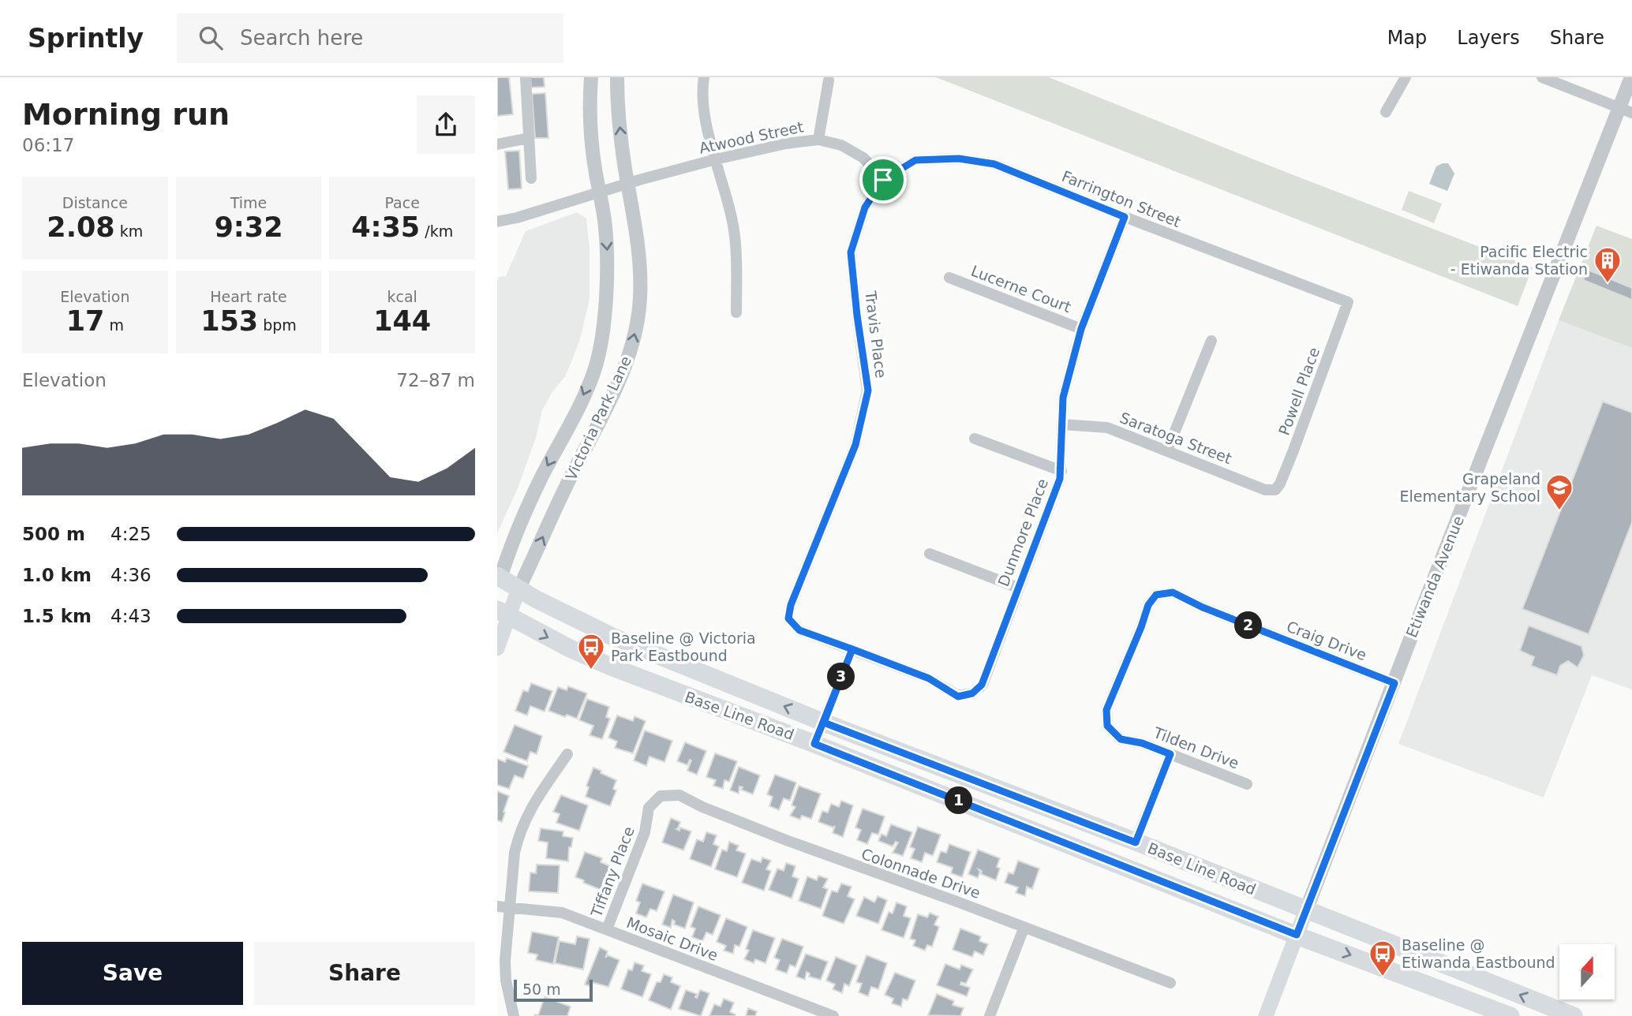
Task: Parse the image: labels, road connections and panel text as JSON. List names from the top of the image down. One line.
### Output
{"streets":{"main road":["Victoria Park Lane","Etiwanda Avenue","Base Line Road"],"street":["Atwood Street","Farrington Street","Lucerne Court","Travis Place","Powell Place","Saratoga Street","Dunmore Place","Craig Drive","Tilden Drive","Tiffany Place","Colonnade Drive","Mosaic Drive"]},"crossings":[["Atwood Street","Farrington Street"],["Atwood Street","Travis Place"],["Atwood Street","Victoria Park Lane"],["Farrington Street","Travis Place"],["Farrington Street","Powell Place"],["Farrington Street","Dunmore Place"],["Lucerne Court","Dunmore Place"],["Travis Place","Dunmore Place"],["Powell Place","Saratoga Street"],["Victoria Park Lane","Base Line Road"],["Saratoga Street","Dunmore Place"],["Etiwanda Avenue","Craig Drive"],["Etiwanda Avenue","Base Line Road"],["Craig Drive","Tilden Drive"],["Tiffany Place","Colonnade Drive"],["Tiffany Place","Mosaic Drive"]],"places":{"building":["Pacific Electric - Etiwanda Station"],"school or university":["Grapeland Elementary School"],"bus stop":["Baseline @ Victoria Park Eastbound","Baseline @ Etiwanda Eastbound"]},"scale_bar":"50 m","north":"top","page":{"header":"Sprintly","search":"Search here","nav":["Map","Layers","Share"],"heading":["Morning run","06:17"],"stats":[["Distance","2.08 km"],["Time","9:32"],["Pace","4:35 /km"],["Elevation","17 m"],["Heart rate","153 bpm"],["kcal","144"]],"chart":["Elevation","72–87 m"],"list":[{"name":"500 m","note":"4:25"},{"name":"1.0 km","note":"4:36"},{"name":"1.5 km","note":"4:43"}],"pins":["2","3","1"],"buttons":["Save","Share"],"scale":"50 m"}}
